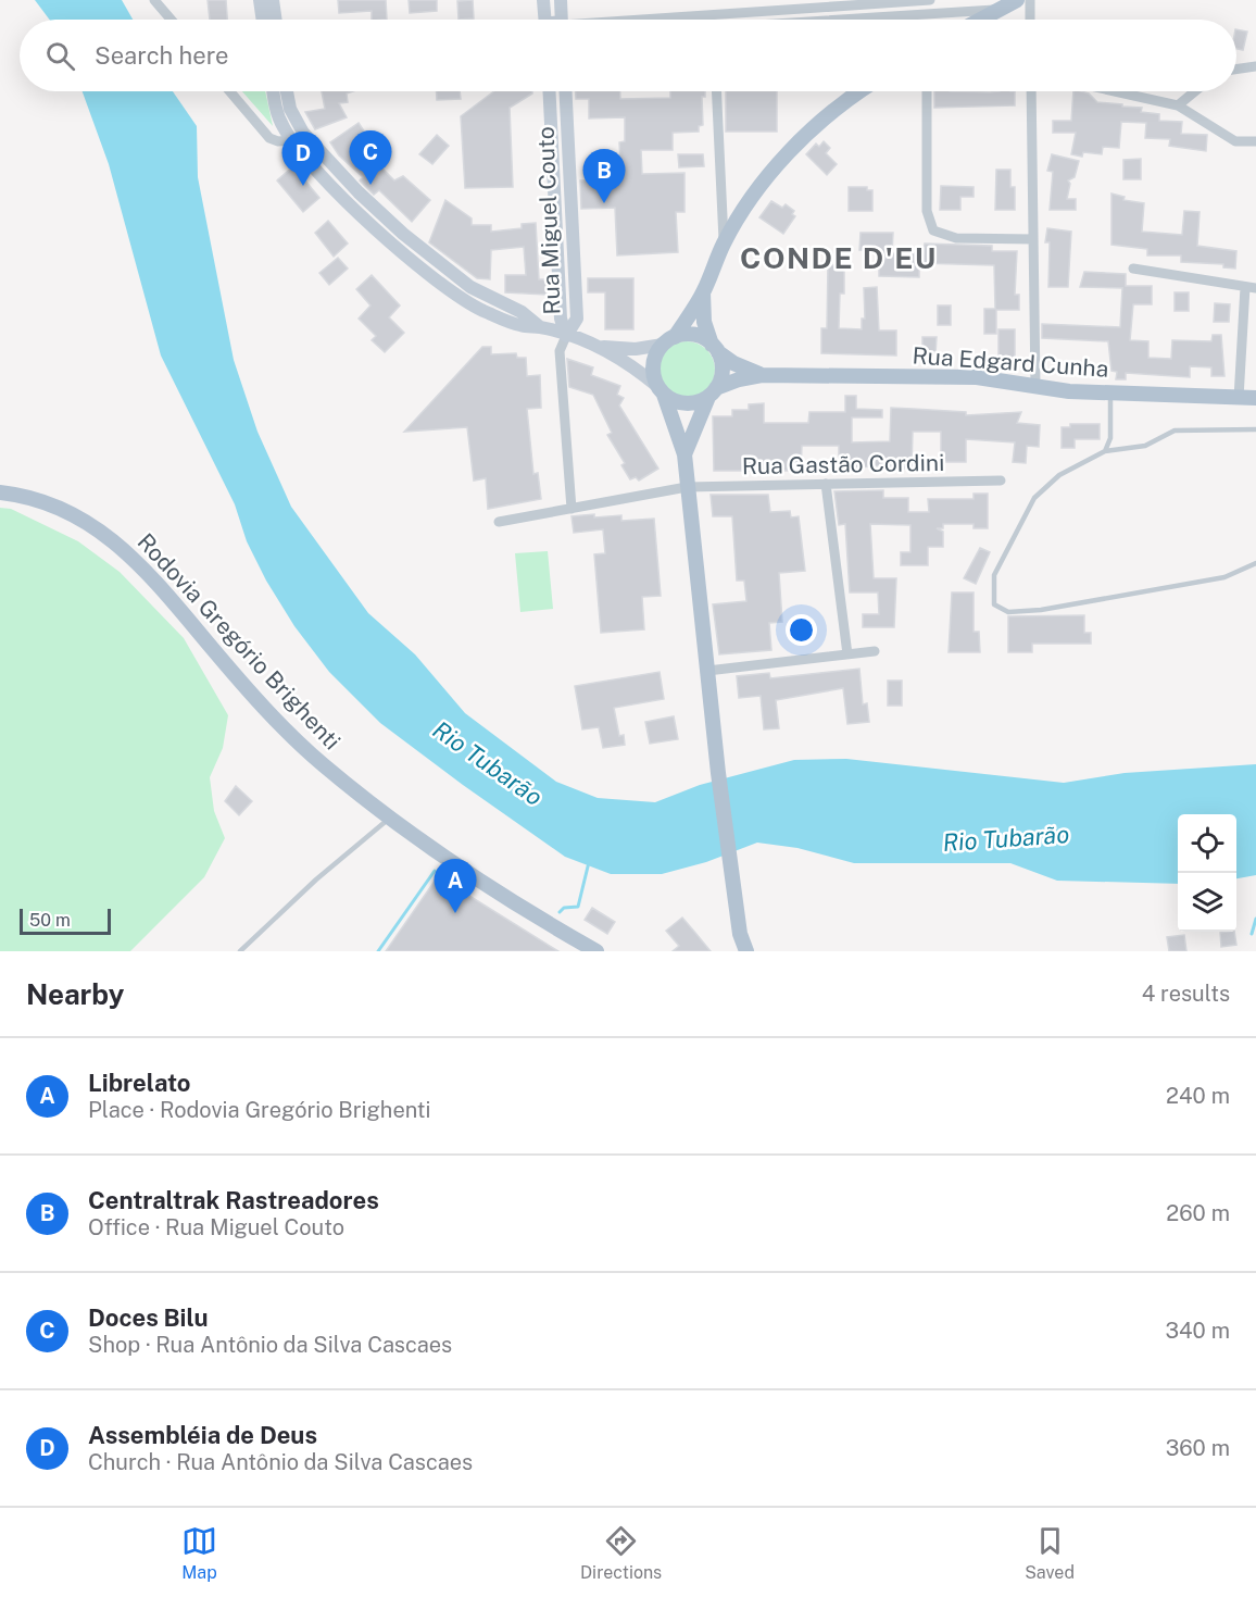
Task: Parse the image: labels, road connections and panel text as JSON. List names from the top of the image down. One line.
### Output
{"streets":{"main road":["Rua Miguel Couto","Rua Edgard Cunha","Rodovia Gregório Brighenti"],"street":["Rua Gastão Cordini"]},"districts":["CONDE D'EU"],"water":["Rio Tubarão"],"scale_bar":"50 m","page":{"search":"Search here","pins":["C","D","B","A"],"scale":"50 m","heading":["Nearby","4 results"],"list":[{"mark":"A","name":"Librelato","note":"Place · Rodovia Gregório Brighenti","value":"240 m"},{"mark":"B","name":"Centraltrak Rastreadores","note":"Office · Rua Miguel Couto","value":"260 m"},{"mark":"C","name":"Doces Bilu","note":"Shop · Rua Antônio da Silva Cascaes","value":"340 m"},{"mark":"D","name":"Assembléia de Deus","note":"Church · Rua Antônio da Silva Cascaes","value":"360 m"}],"nav":["Map","Directions","Saved"]}}
